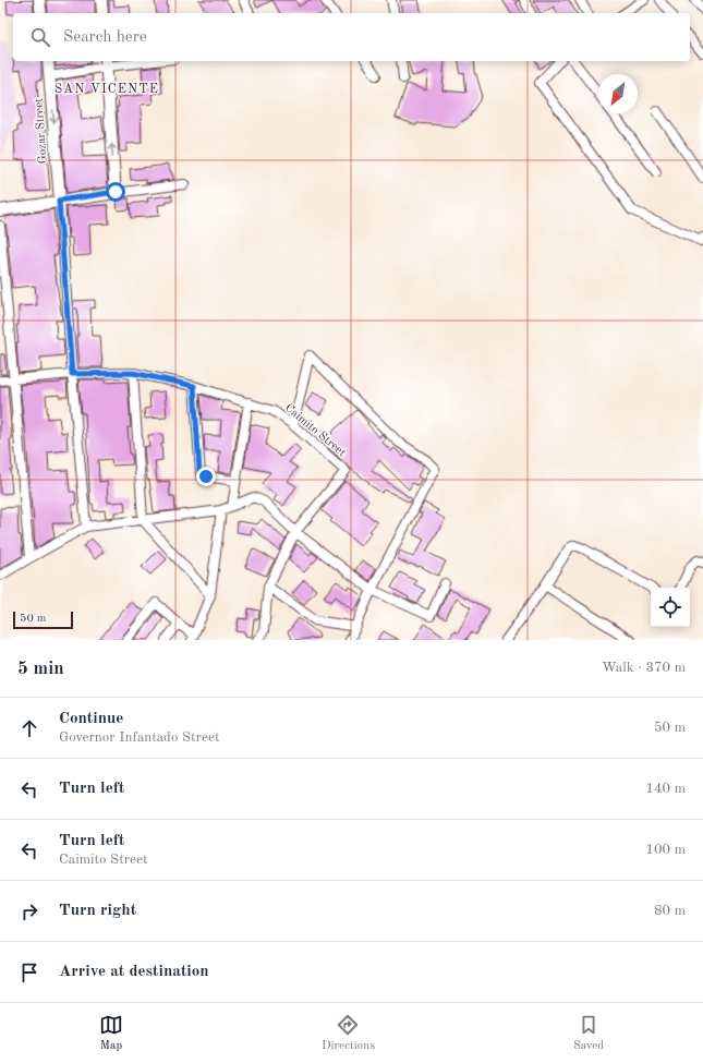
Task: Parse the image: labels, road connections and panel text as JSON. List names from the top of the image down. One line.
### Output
{"streets":{"street":["Gozar Street","Caimito Street"]},"districts":["SAN VICENTE"],"scale_bar":"50 m","north":"bottom left","page":{"search":"Search here","scale":"50 m","heading":["5 min","Walk · 370 m"],"list":[["Continue","Governor Infantado Street","50 m"],["Turn left","140 m"],["Turn left","Caimito Street","100 m"],["Turn right","80 m"],"Arrive at destination"],"nav":["Map","Directions","Saved"]}}
